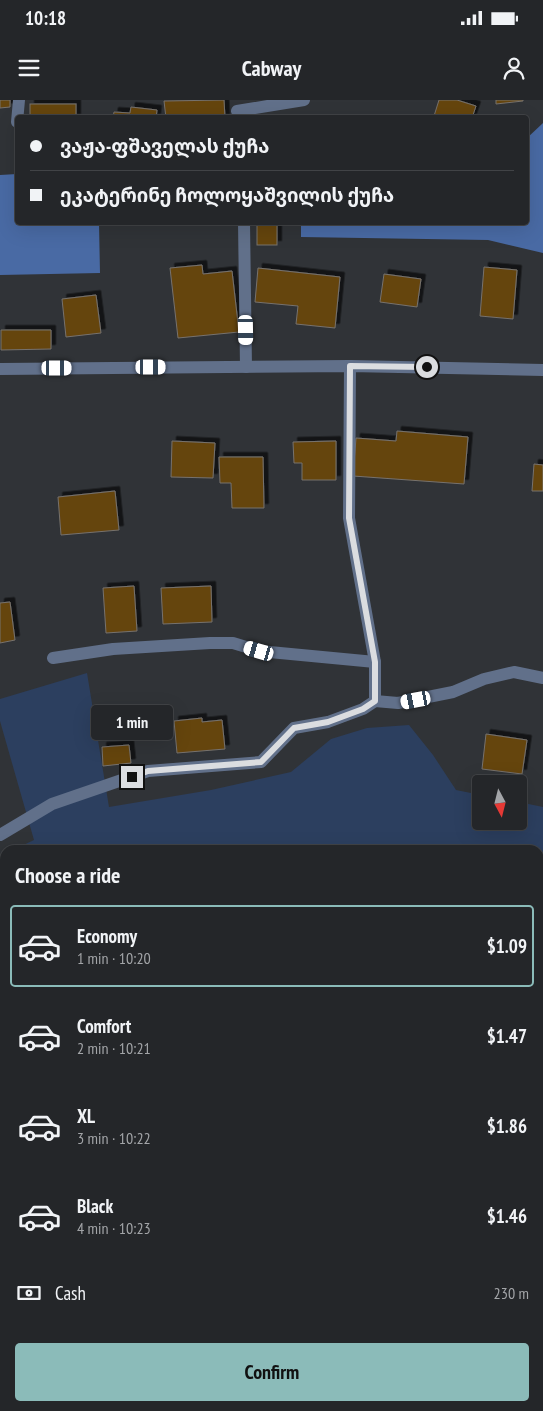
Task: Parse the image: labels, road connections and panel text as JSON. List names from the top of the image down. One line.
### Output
{"north":"bottom","page":{"status":"10:18","header":"Cabway","banner":["ვაჟა-ფშაველას ქუჩა","ეკატერინე ჩოლოყაშვილის ქუჩა"],"bubble":"1 min","heading":"Choose a ride","list":[{"name":"Economy","note":"1 min · 10:20","value":"$1.09"},{"name":"Comfort","note":"2 min · 10:21","value":"$1.47"},{"name":"XL","note":"3 min · 10:22","value":"$1.86"},{"name":"Black","note":"4 min · 10:23","value":"$1.46"}],"pay":["Cash","230 m"],"buttons":"Confirm"}}
